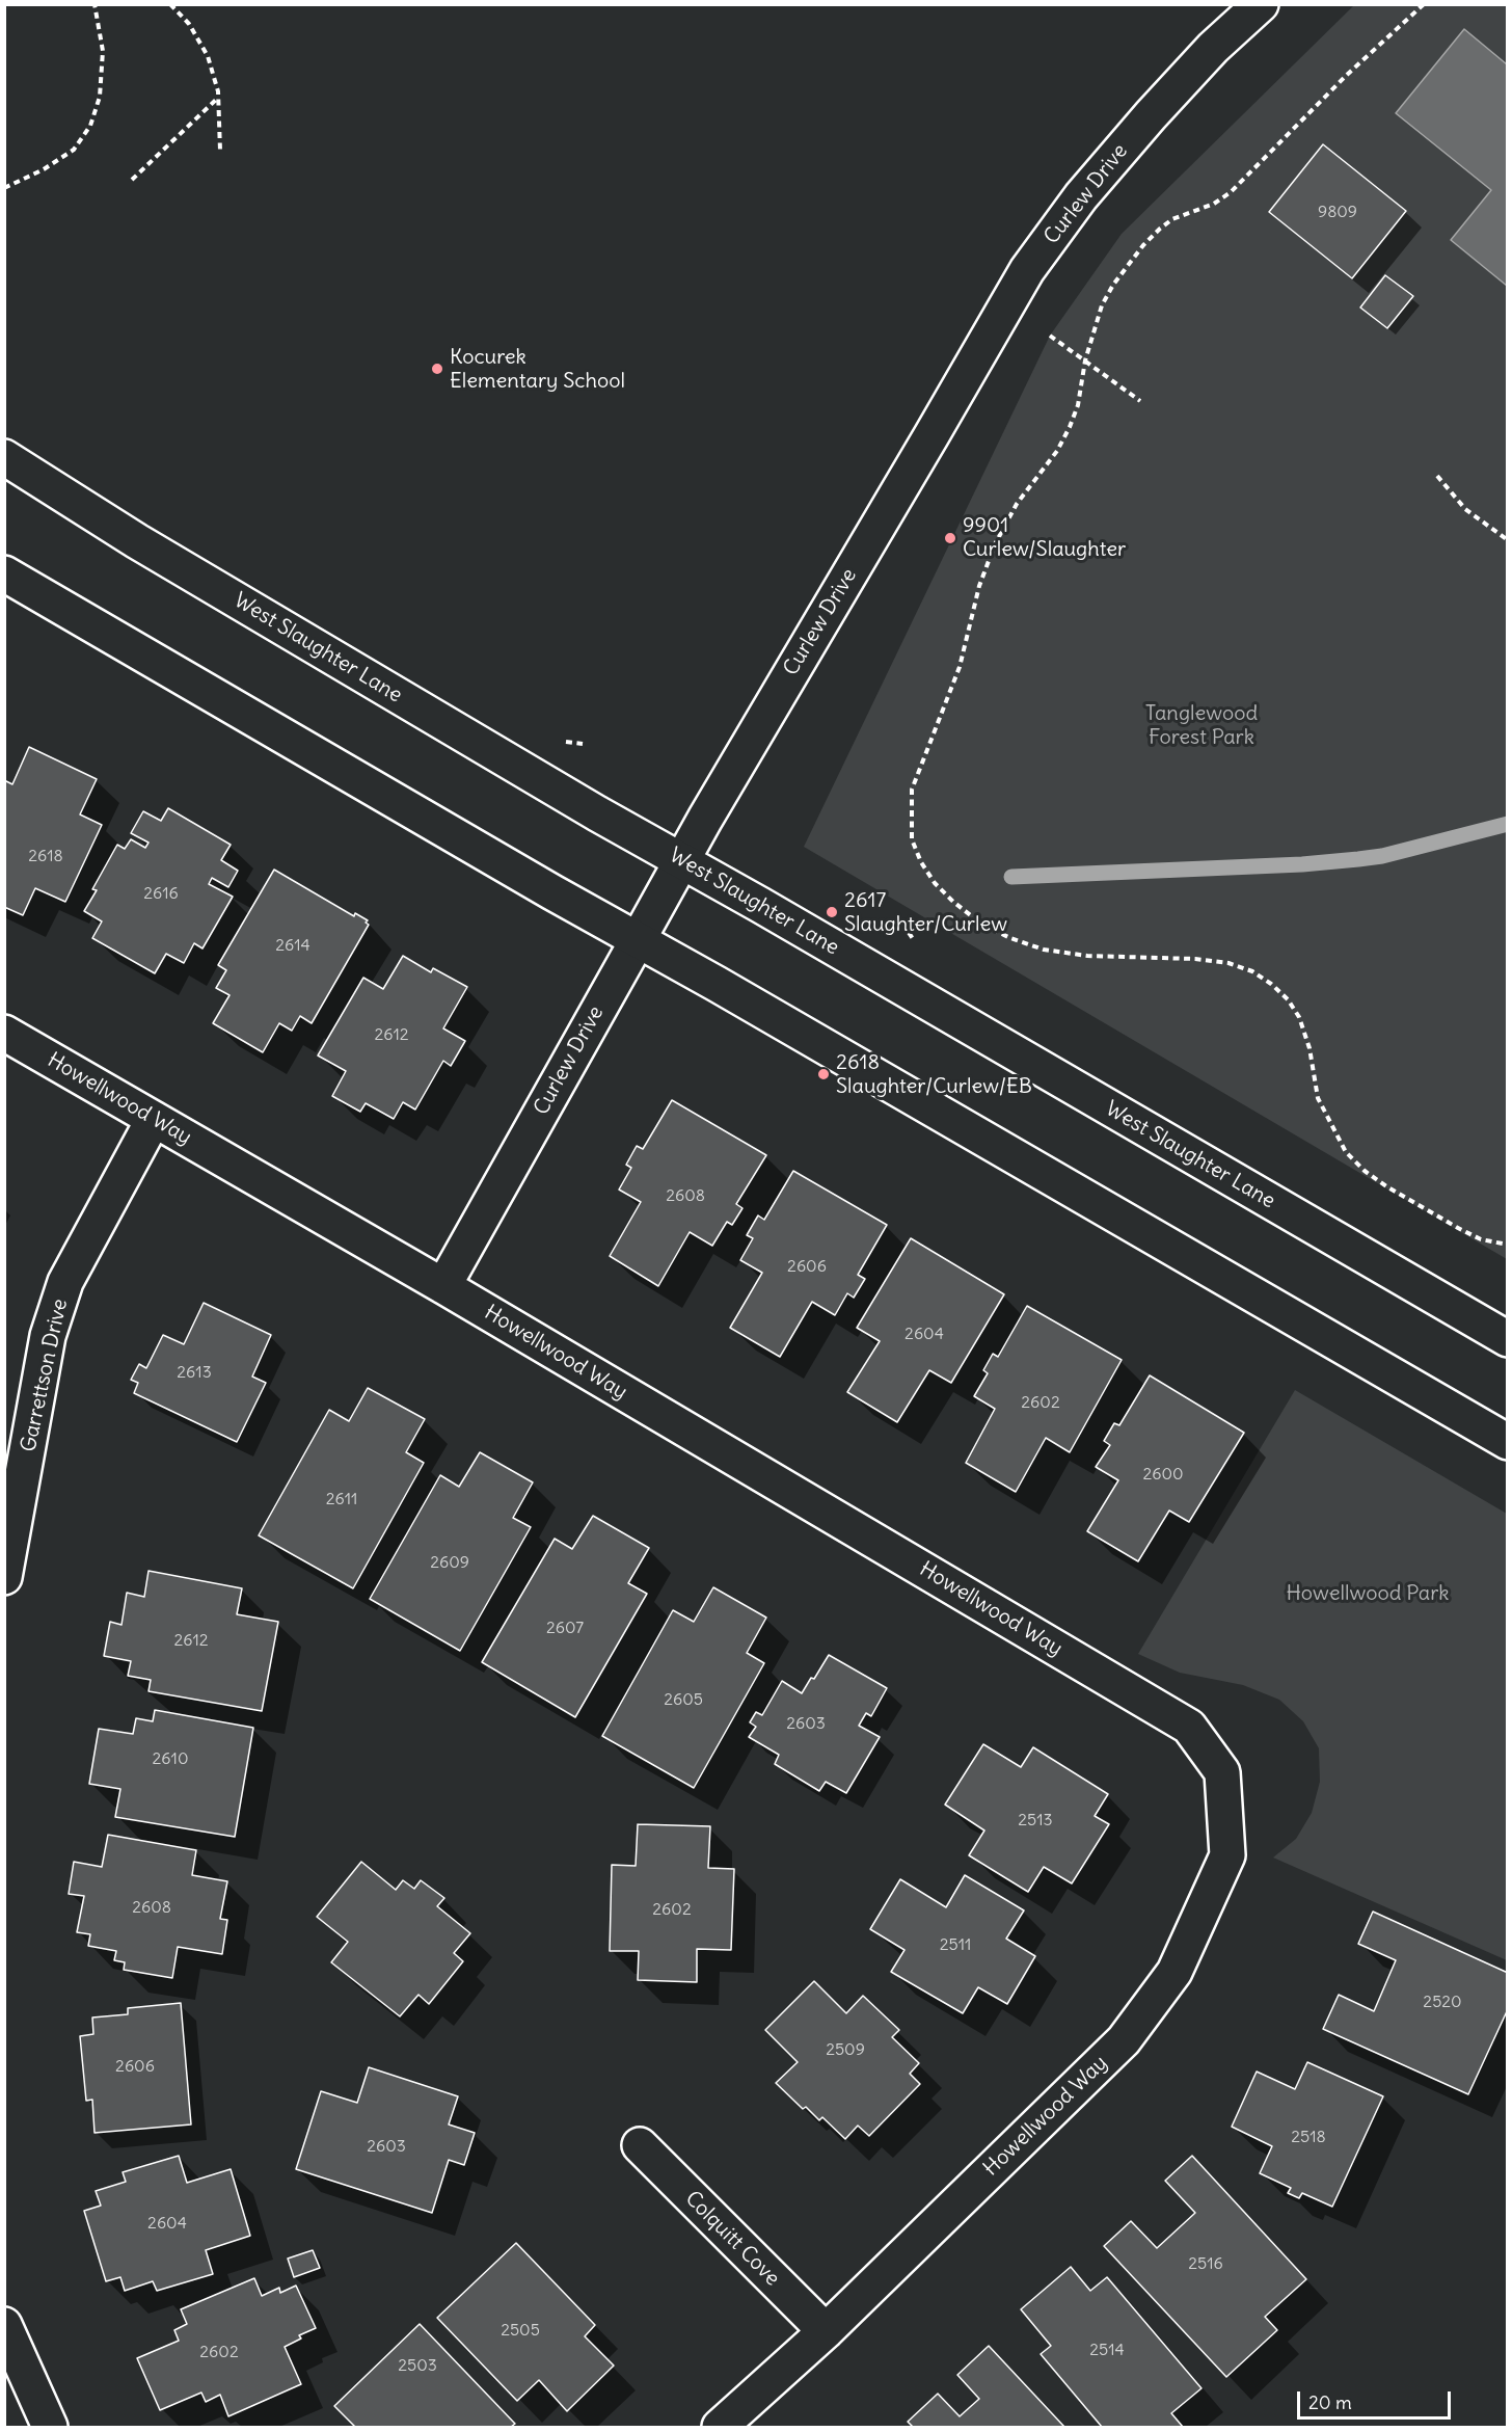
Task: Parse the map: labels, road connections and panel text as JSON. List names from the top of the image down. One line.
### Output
{"streets":{"street":["Curlew Drive","West Slaughter Lane","Howellwood Way","Garrettson Drive","Colquitt Cove"]},"crossings":[["Curlew Drive","West Slaughter Lane"],["Curlew Drive","Howellwood Way"],["Howellwood Way","Garrettson Drive"],["Howellwood Way","Colquitt Cove"]],"parks":["Tanglewood Forest Park","Howellwood Park"],"places":["Kocurek Elementary School","9901 Curlew/Slaughter","2617 Slaughter/Curlew","2618 Slaughter/Curlew/EB"],"house_numbers":["9809","2618","2616","2614","2612","2608","2606","2604","2613","2602","2600","2611","2609","2607","2612","2605","2603","2610","2513","2608","2602","2511","2520","2509","2606","2518","2603","2604","2516","2505","2514","2602","2503"],"scale_bar":"20 m"}
